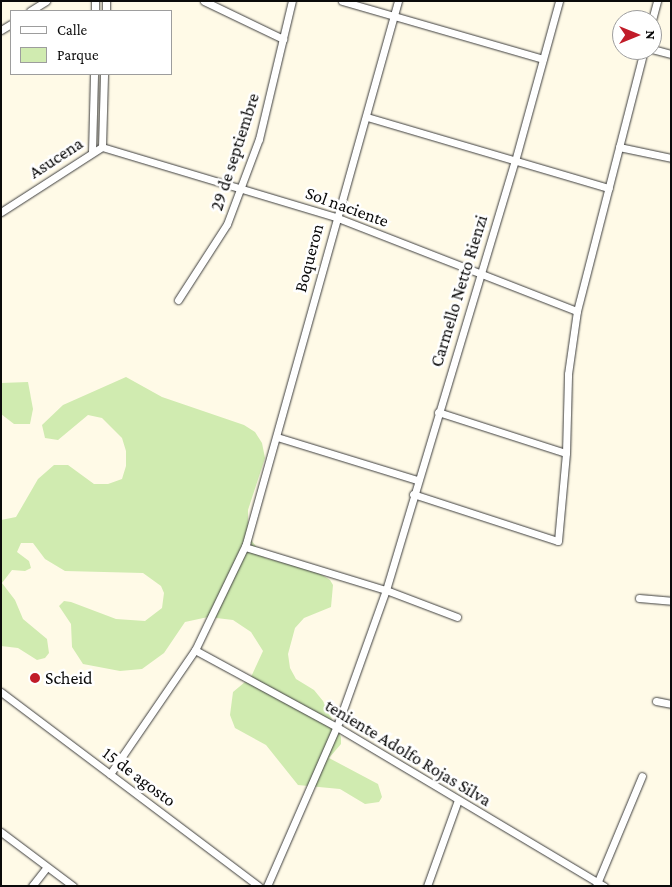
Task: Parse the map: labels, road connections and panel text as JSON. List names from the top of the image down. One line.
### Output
{"streets":{"street":["29 de septiembre","Asucena","Sol naciente","Boqueron","Carmello Netto Rienzi","teniente Adolfo Rojas Silva","15 de agosto"]},"crossings":[["29 de septiembre","Sol naciente"],["Asucena","Sol naciente"],["Sol naciente","Boqueron"],["Sol naciente","Carmello Netto Rienzi"],["Boqueron","teniente Adolfo Rojas Silva"],["Boqueron","15 de agosto"],["Carmello Netto Rienzi","teniente Adolfo Rojas Silva"]],"places":["Scheid"],"legend":["Calle","Parque"],"north":"right"}
